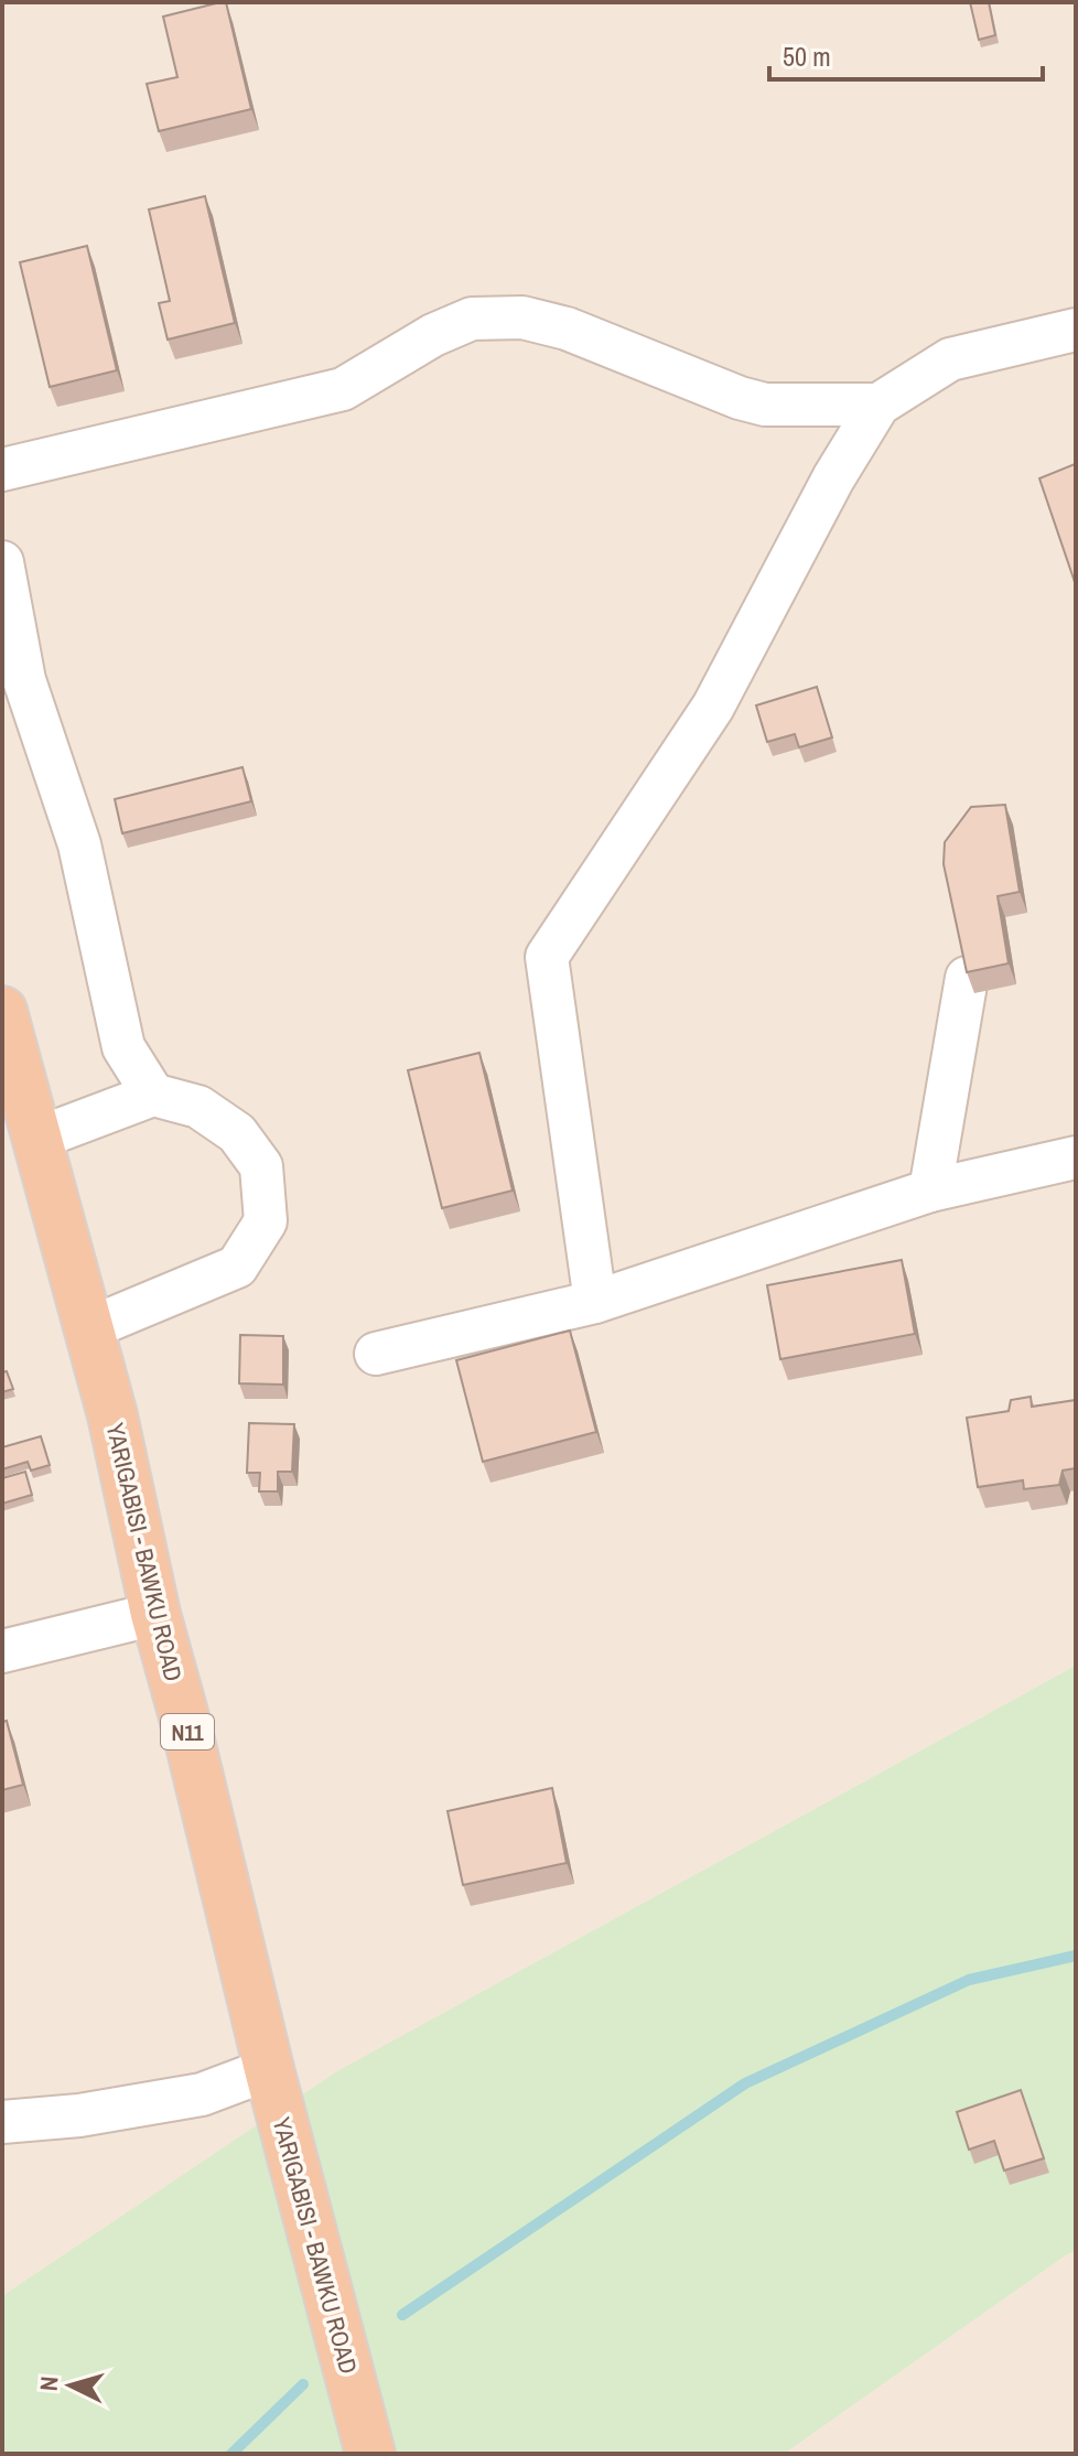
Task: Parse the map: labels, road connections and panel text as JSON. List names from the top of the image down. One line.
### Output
{"streets":{"highway":["YARIGABISI - BAWKU ROAD","N11"]},"scale_bar":"50 m","north":"left"}
